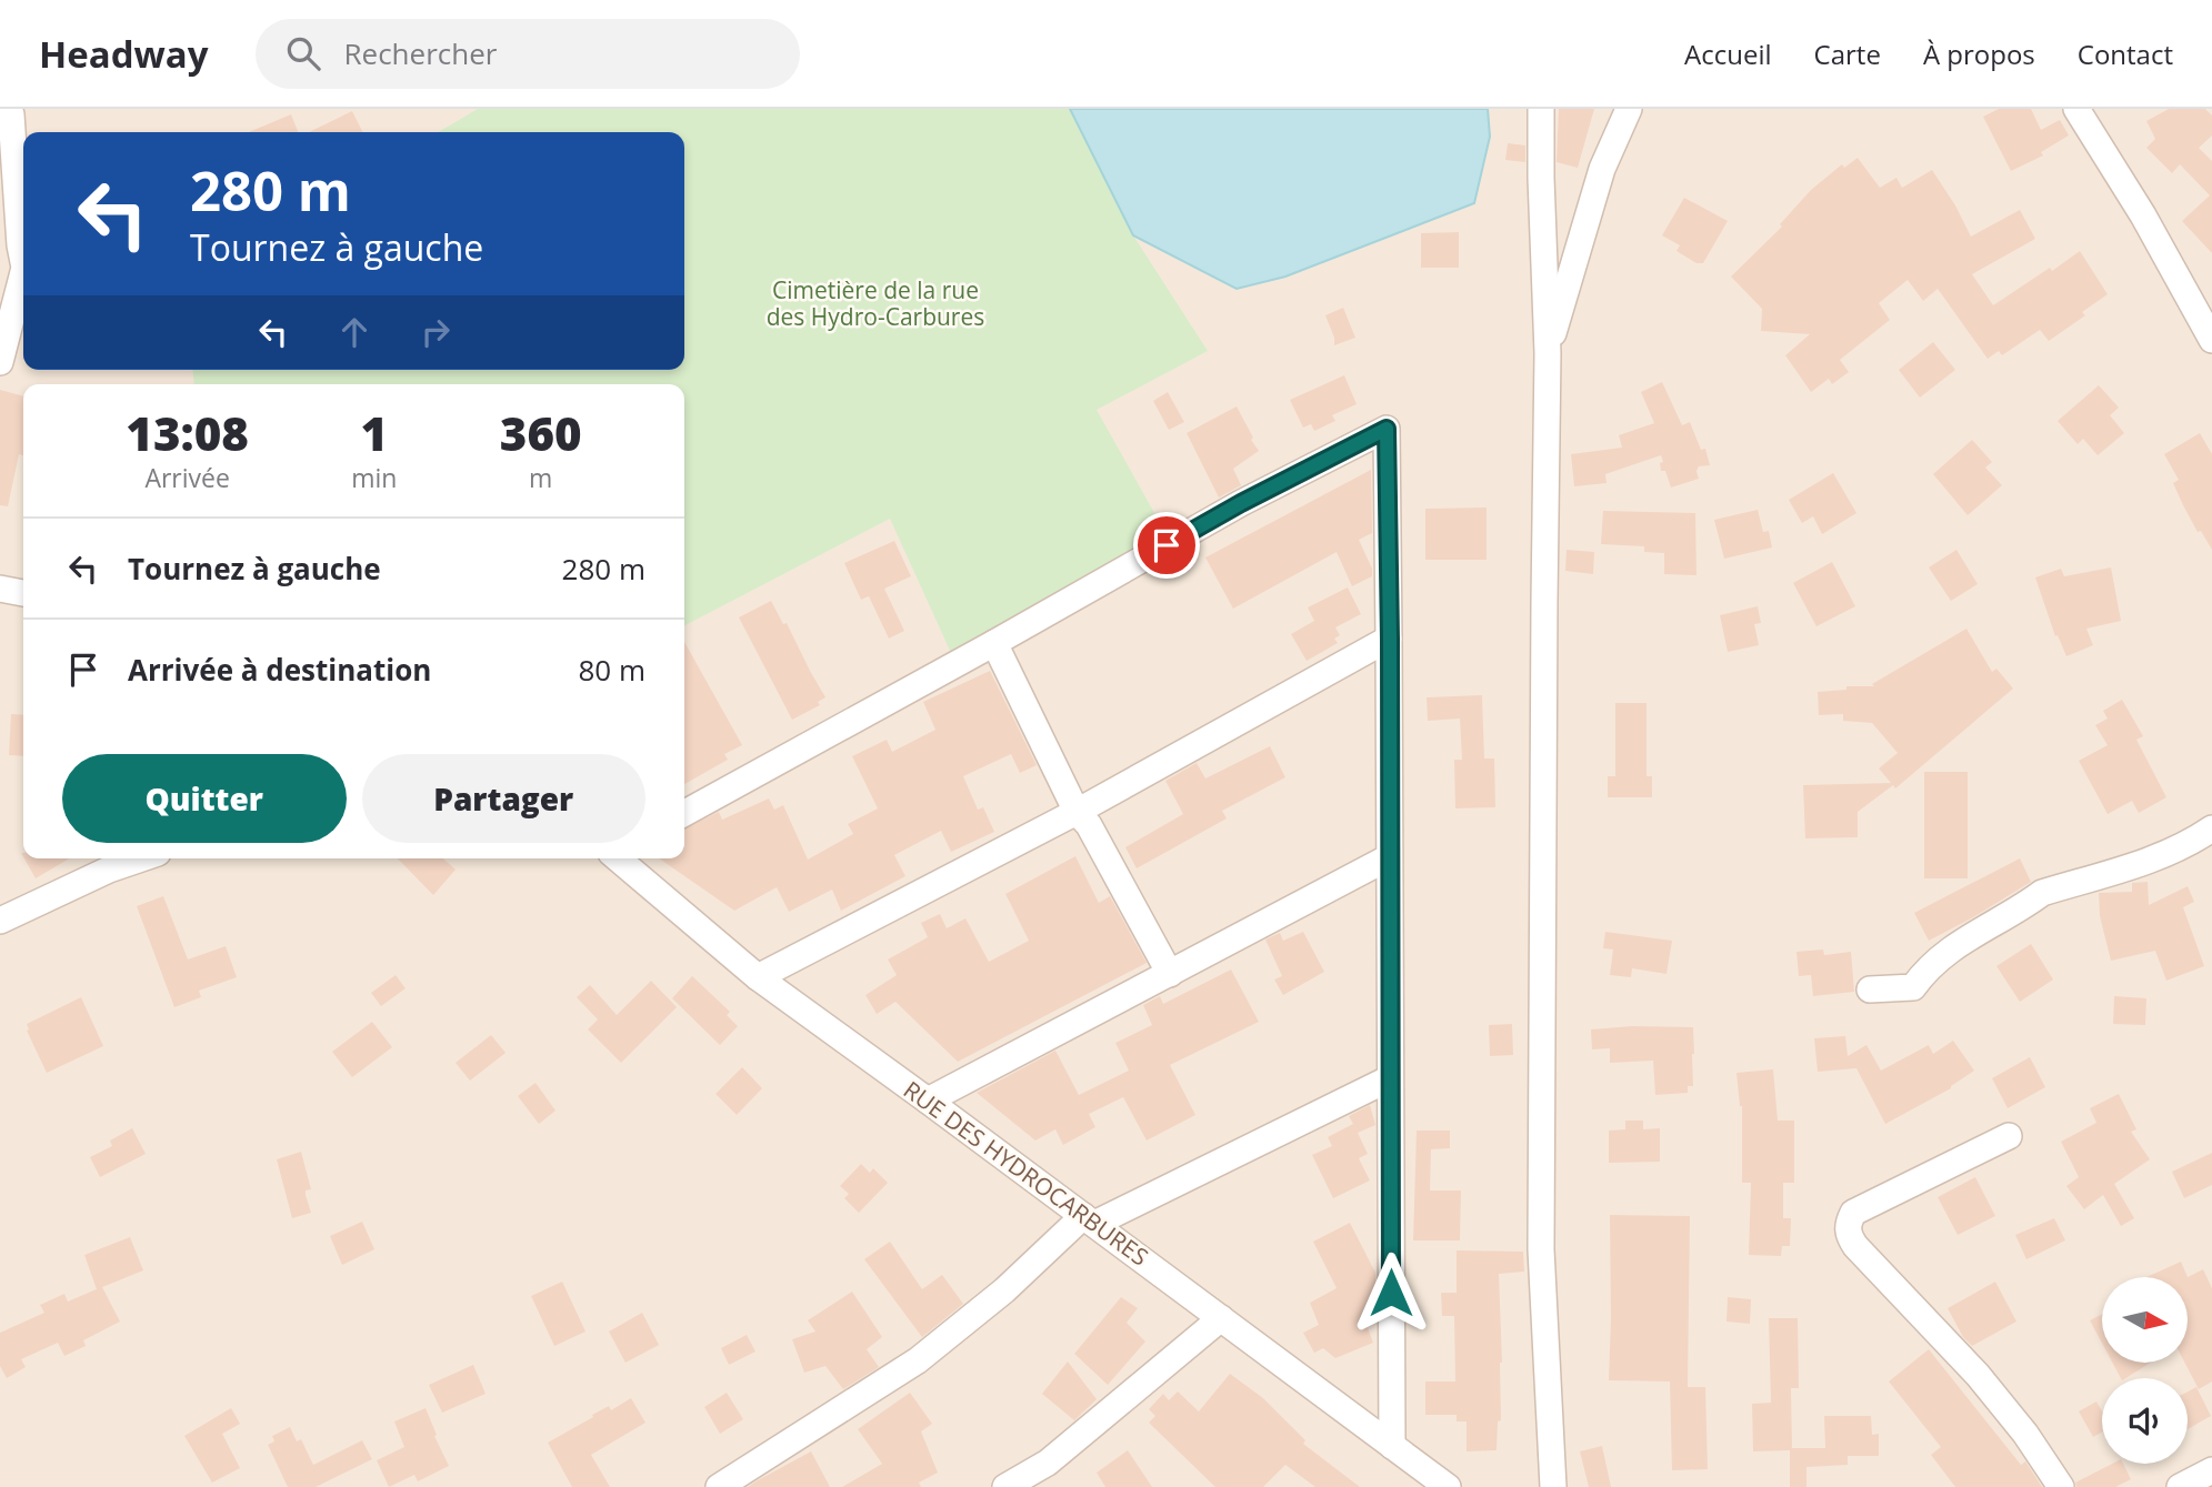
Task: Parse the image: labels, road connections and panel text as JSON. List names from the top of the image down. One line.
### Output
{"streets":{"street":["RUE DES HYDROCARBURES"]},"parks":["Cimetière de la rue des Hydro-Carbures"],"north":"right","page":{"header":"Headway","search":"Rechercher","nav":["Accueil","Carte","À propos","Contact"],"turn":["280 m","Tournez à gauche"],"eta":["13:08","Arrivée","1","min","360","m"],"list":[{"name":"Tournez à gauche","value":"280 m"},{"name":"Arrivée à destination","value":"80 m"}],"buttons":["Quitter","Partager"]}}
